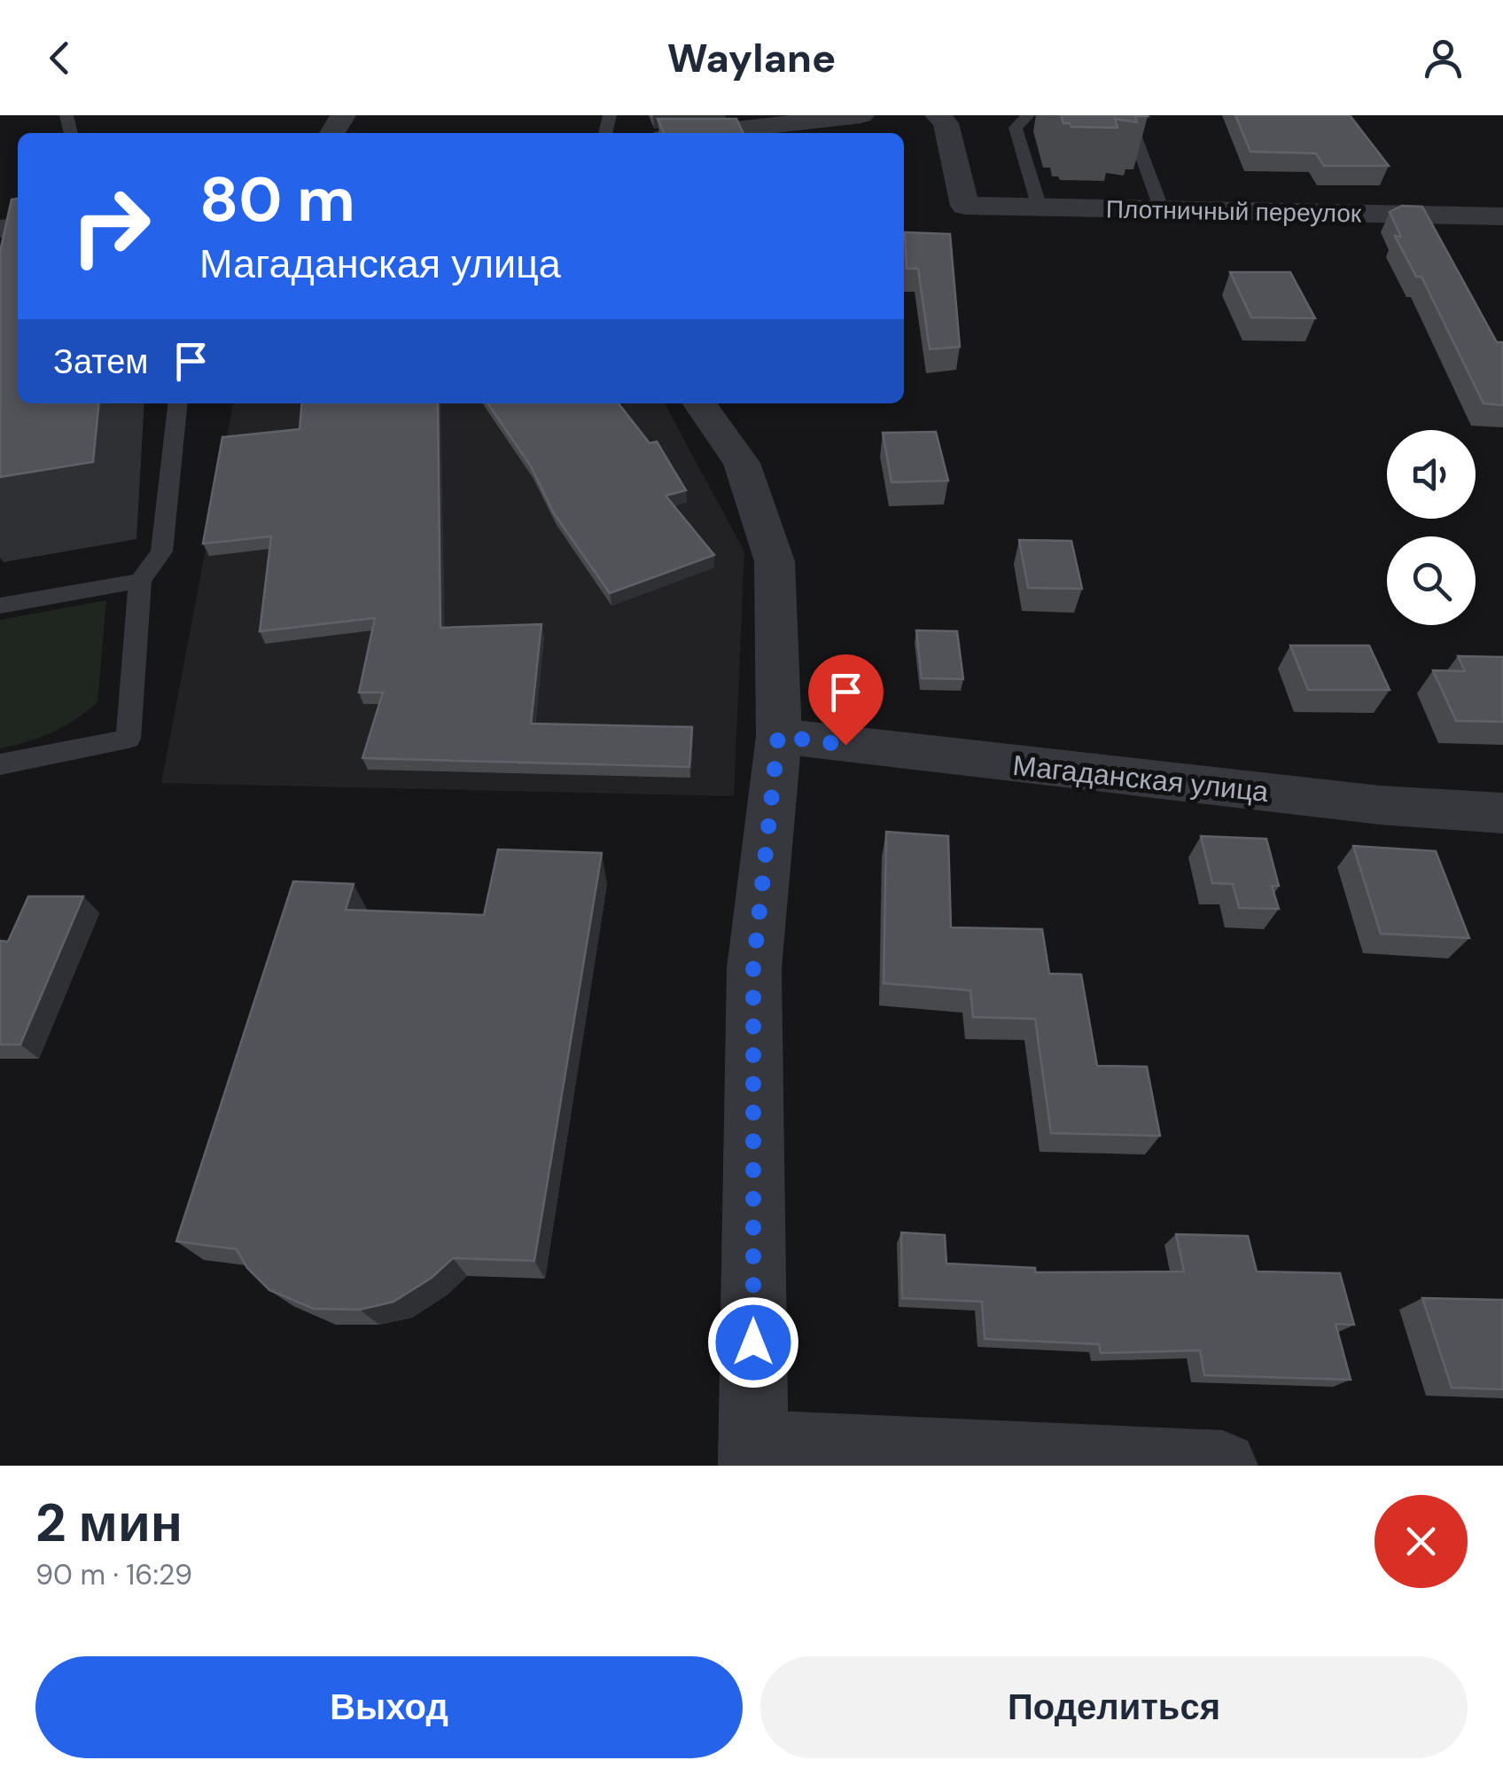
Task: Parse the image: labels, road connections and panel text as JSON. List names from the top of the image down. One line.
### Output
{"streets":{"street":["Плотничный переулок","Магаданская улица"]},"page":{"header":"Waylane","turn":["80 m","Магаданская улица"],"then":"Затем","heading":["2 мин","90 m · 16:29"],"buttons":["Выход","Поделиться"]}}
